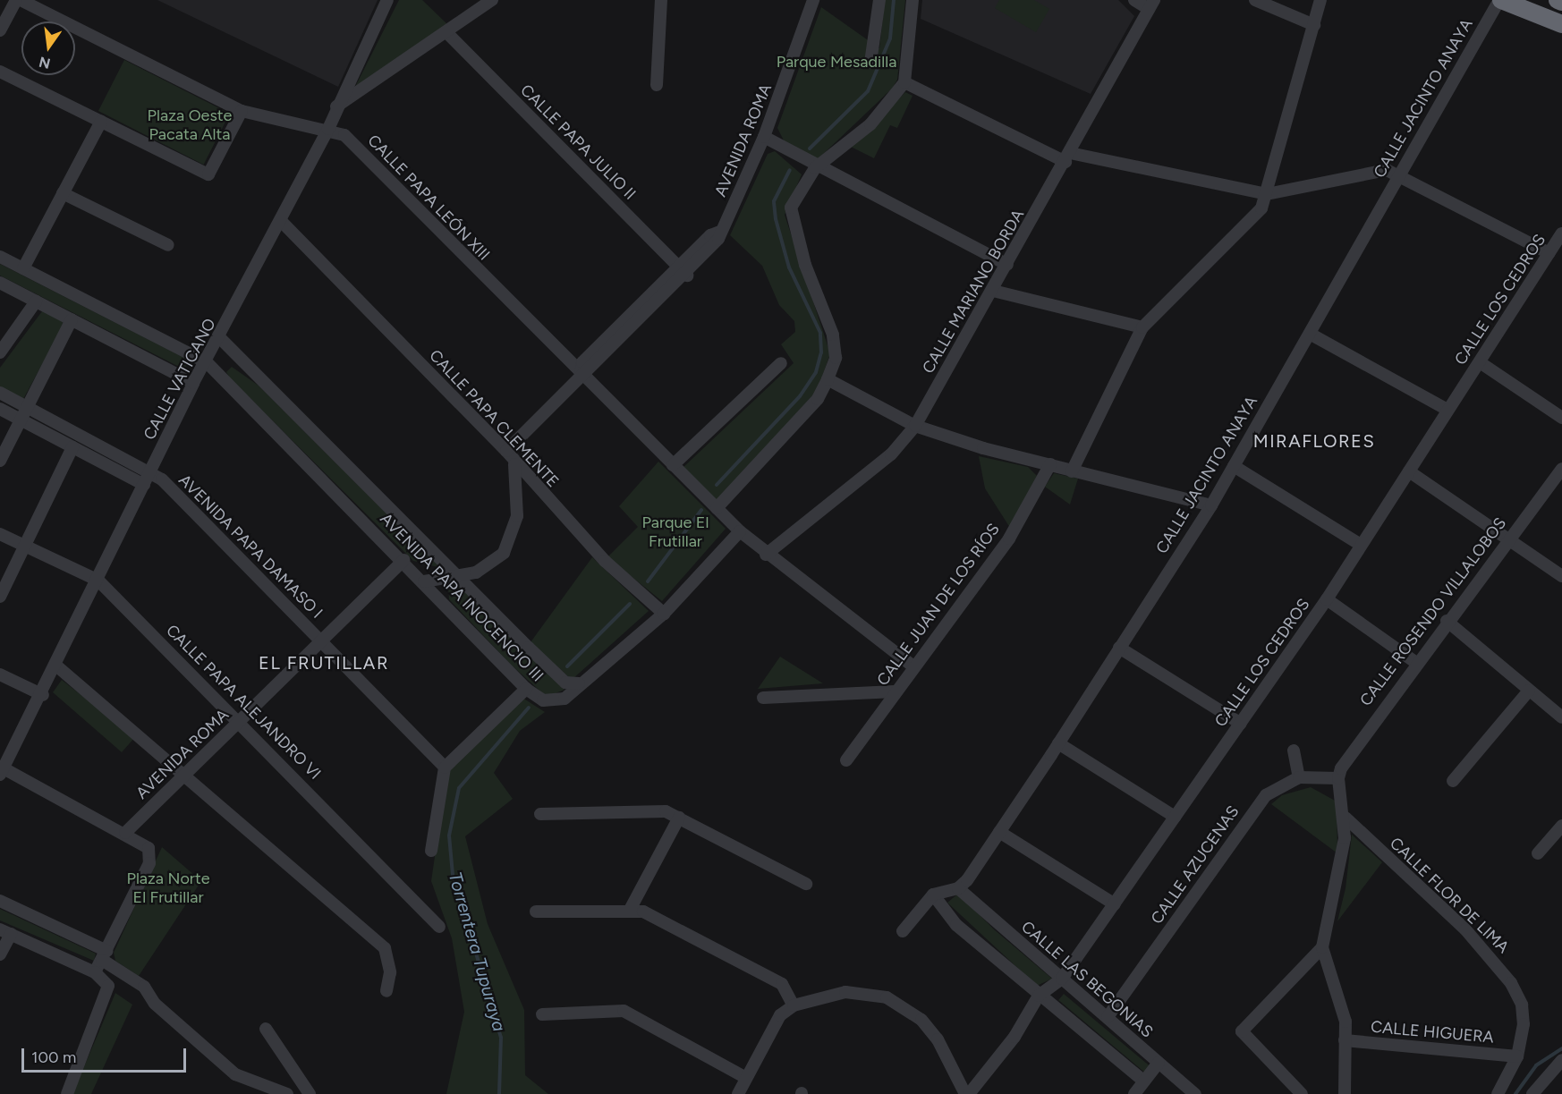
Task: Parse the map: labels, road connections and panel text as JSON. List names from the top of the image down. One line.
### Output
{"streets":{"street":["CALLE JACINTO ANAYA","AVENIDA ROMA","CALLE PAPA JULIO II","CALLE PAPA LEÓN XIII","CALLE MARIANO BORDA","CALLE LOS CEDROS","CALLE VATICANO","CALLE PAPA CLEMENTE","AVENIDA PAPA DAMASO I","AVENIDA PAPA INOCENCIO III","CALLE JUAN DE LOS RÍOS","CALLE ROSENDO VILLALOBOS","CALLE PAPA ALEJANDRO VI","CALLE AZUCENAS","CALLE FLOR DE LIMA","CALLE LAS BEGONIAS","CALLE HIGUERA"]},"crossings":[["CALLE JACINTO ANAYA","CALLE LAS BEGONIAS"],["AVENIDA ROMA","CALLE PAPA JULIO II"],["AVENIDA ROMA","CALLE PAPA LEÓN XIII"],["AVENIDA ROMA","CALLE PAPA CLEMENTE"],["AVENIDA ROMA","AVENIDA PAPA DAMASO I"],["AVENIDA ROMA","AVENIDA PAPA INOCENCIO III"],["AVENIDA ROMA","CALLE PAPA ALEJANDRO VI"],["CALLE PAPA LEÓN XIII","CALLE MARIANO BORDA"],["CALLE PAPA LEÓN XIII","CALLE VATICANO"],["CALLE PAPA LEÓN XIII","CALLE JUAN DE LOS RÍOS"],["CALLE LOS CEDROS","CALLE LAS BEGONIAS"],["CALLE VATICANO","CALLE PAPA CLEMENTE"],["CALLE VATICANO","AVENIDA PAPA DAMASO I"],["CALLE VATICANO","AVENIDA PAPA INOCENCIO III"],["CALLE VATICANO","CALLE PAPA ALEJANDRO VI"],["CALLE AZUCENAS","CALLE LAS BEGONIAS"],["CALLE FLOR DE LIMA","CALLE HIGUERA"]],"districts":["MIRAFLORES","EL FRUTILLAR"],"water":["Torrentera Tupuraya"],"parks":["Parque Mesadilla","Plaza Oeste Pacata Alta","Parque El Frutillar","Plaza Norte El Frutillar"],"scale_bar":"100 m","north":"bottom"}
